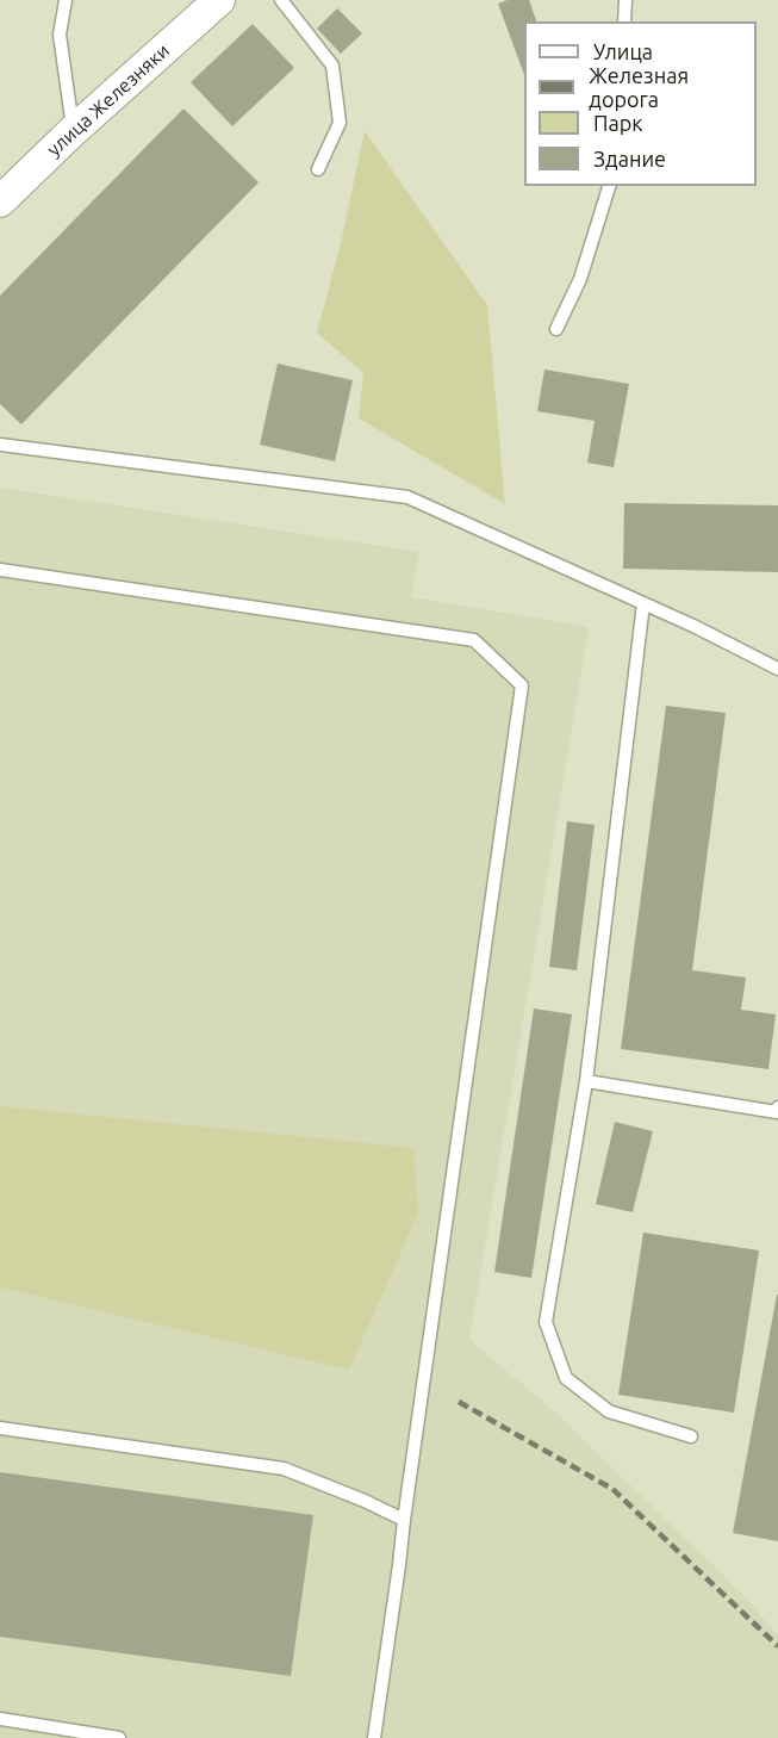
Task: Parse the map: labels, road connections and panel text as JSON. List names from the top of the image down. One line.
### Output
{"streets":{"street":["улица Железняки"]},"legend":["Улица","Железная дорога","Парк","Здание"]}
